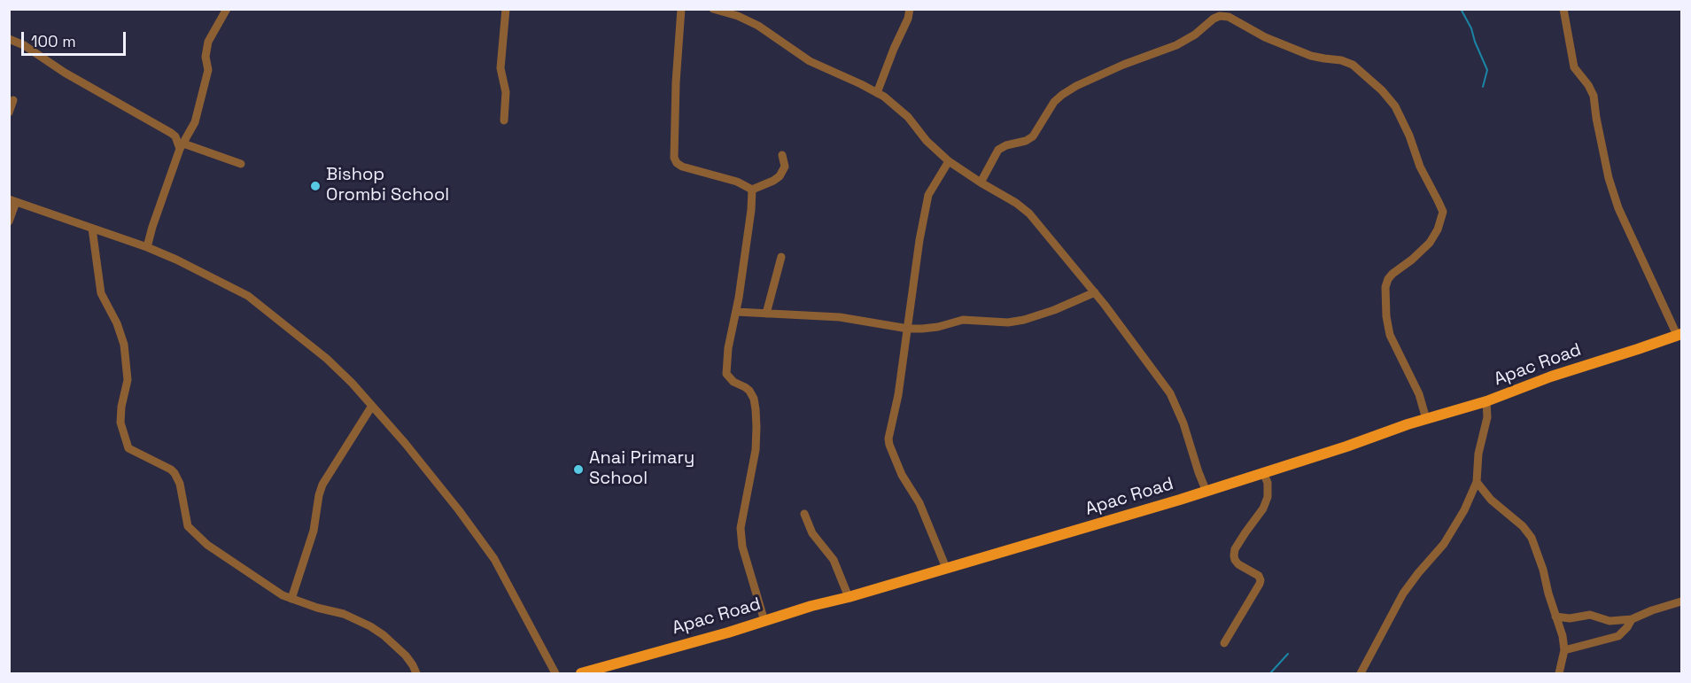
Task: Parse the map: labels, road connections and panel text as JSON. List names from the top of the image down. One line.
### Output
{"streets":{"main road":["Apac Road"]},"places":["Bishop Orombi School","Anai Primary School"],"scale_bar":"100 m"}
